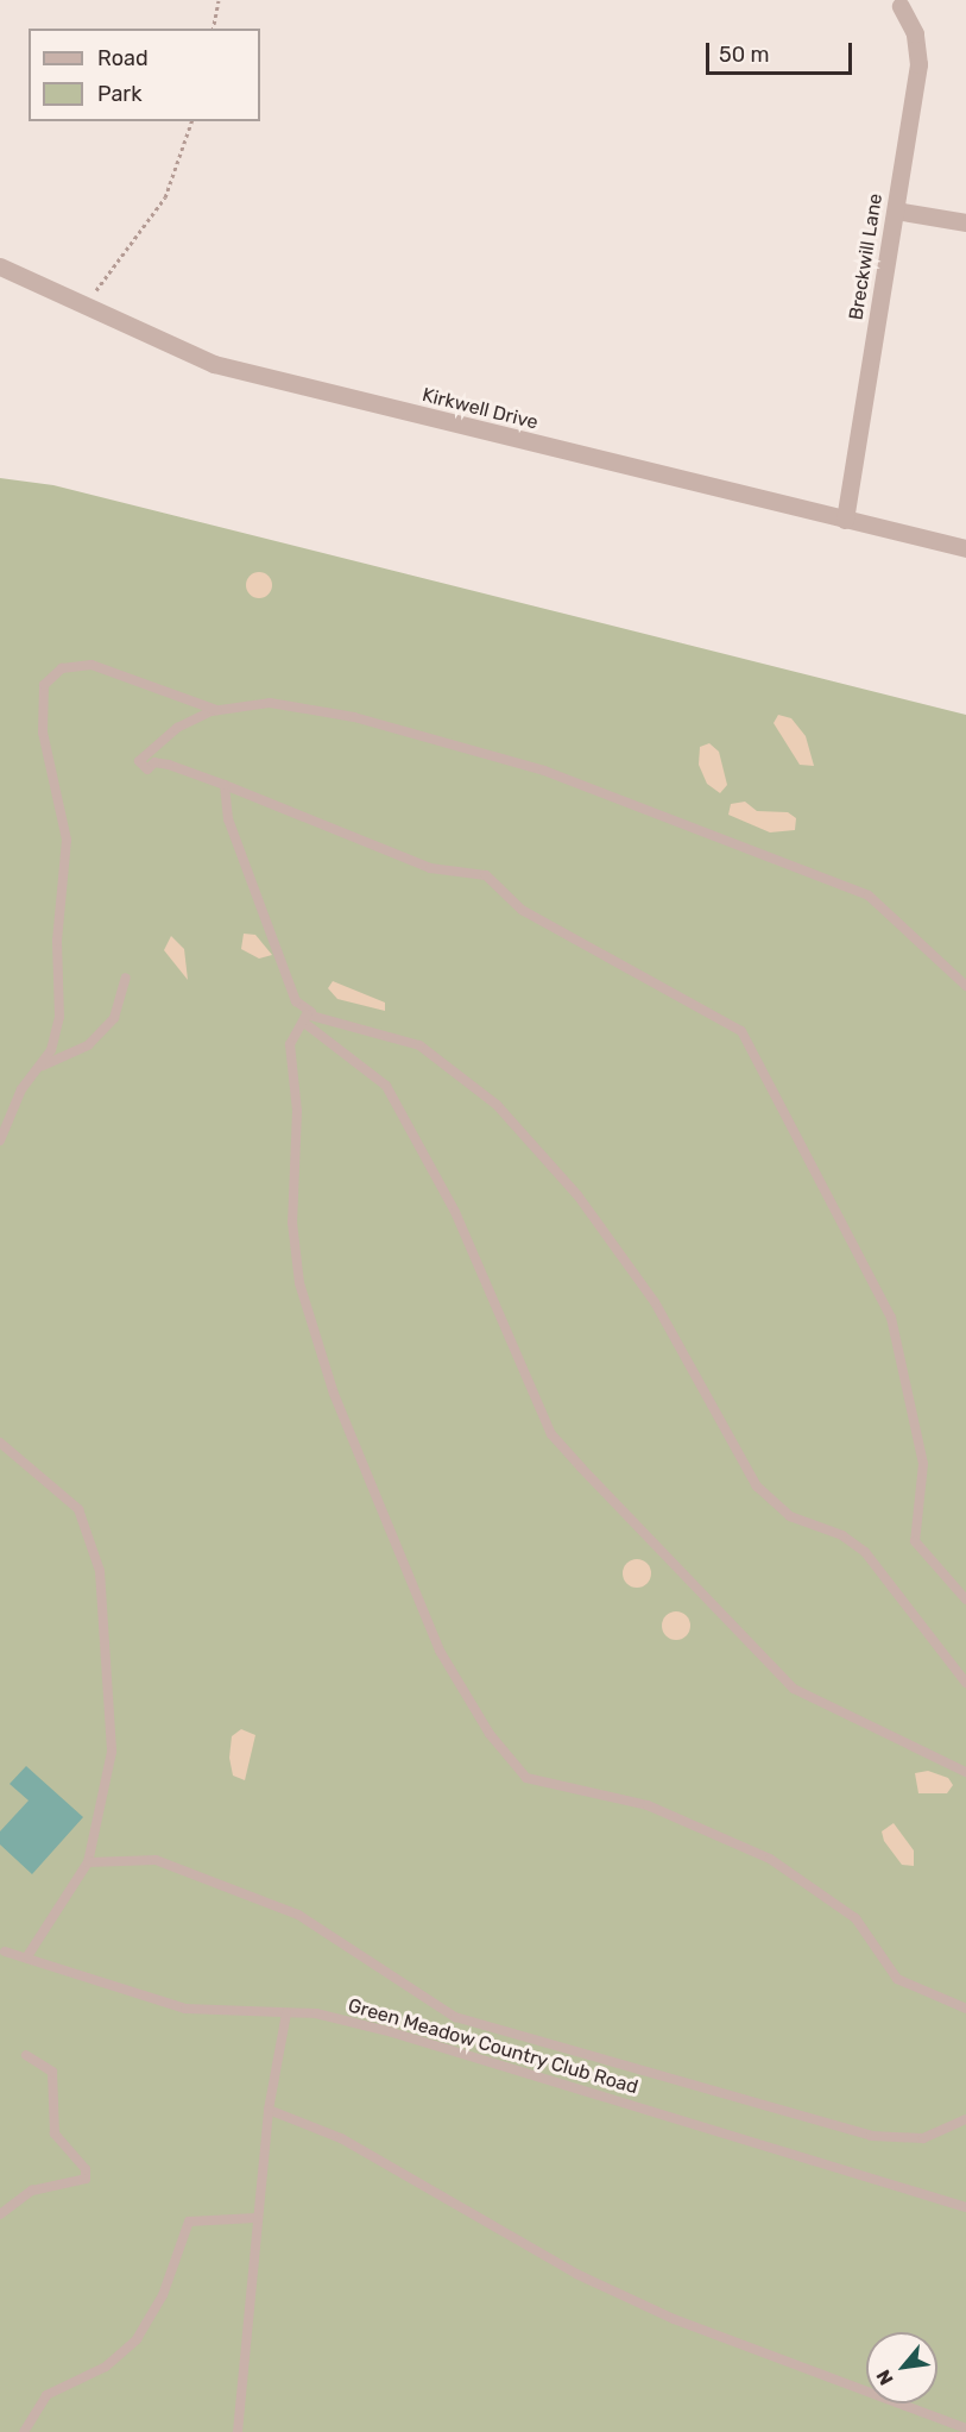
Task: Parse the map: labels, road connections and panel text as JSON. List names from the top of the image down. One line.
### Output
{"streets":{"street":["Breckwill Lane","Kirkwell Drive"],"lane":["Green Meadow Country Club Road"]},"crossings":[["Breckwill Lane","Kirkwell Drive"]],"legend":["Road","Park"],"scale_bar":"50 m","north":"bottom left"}
